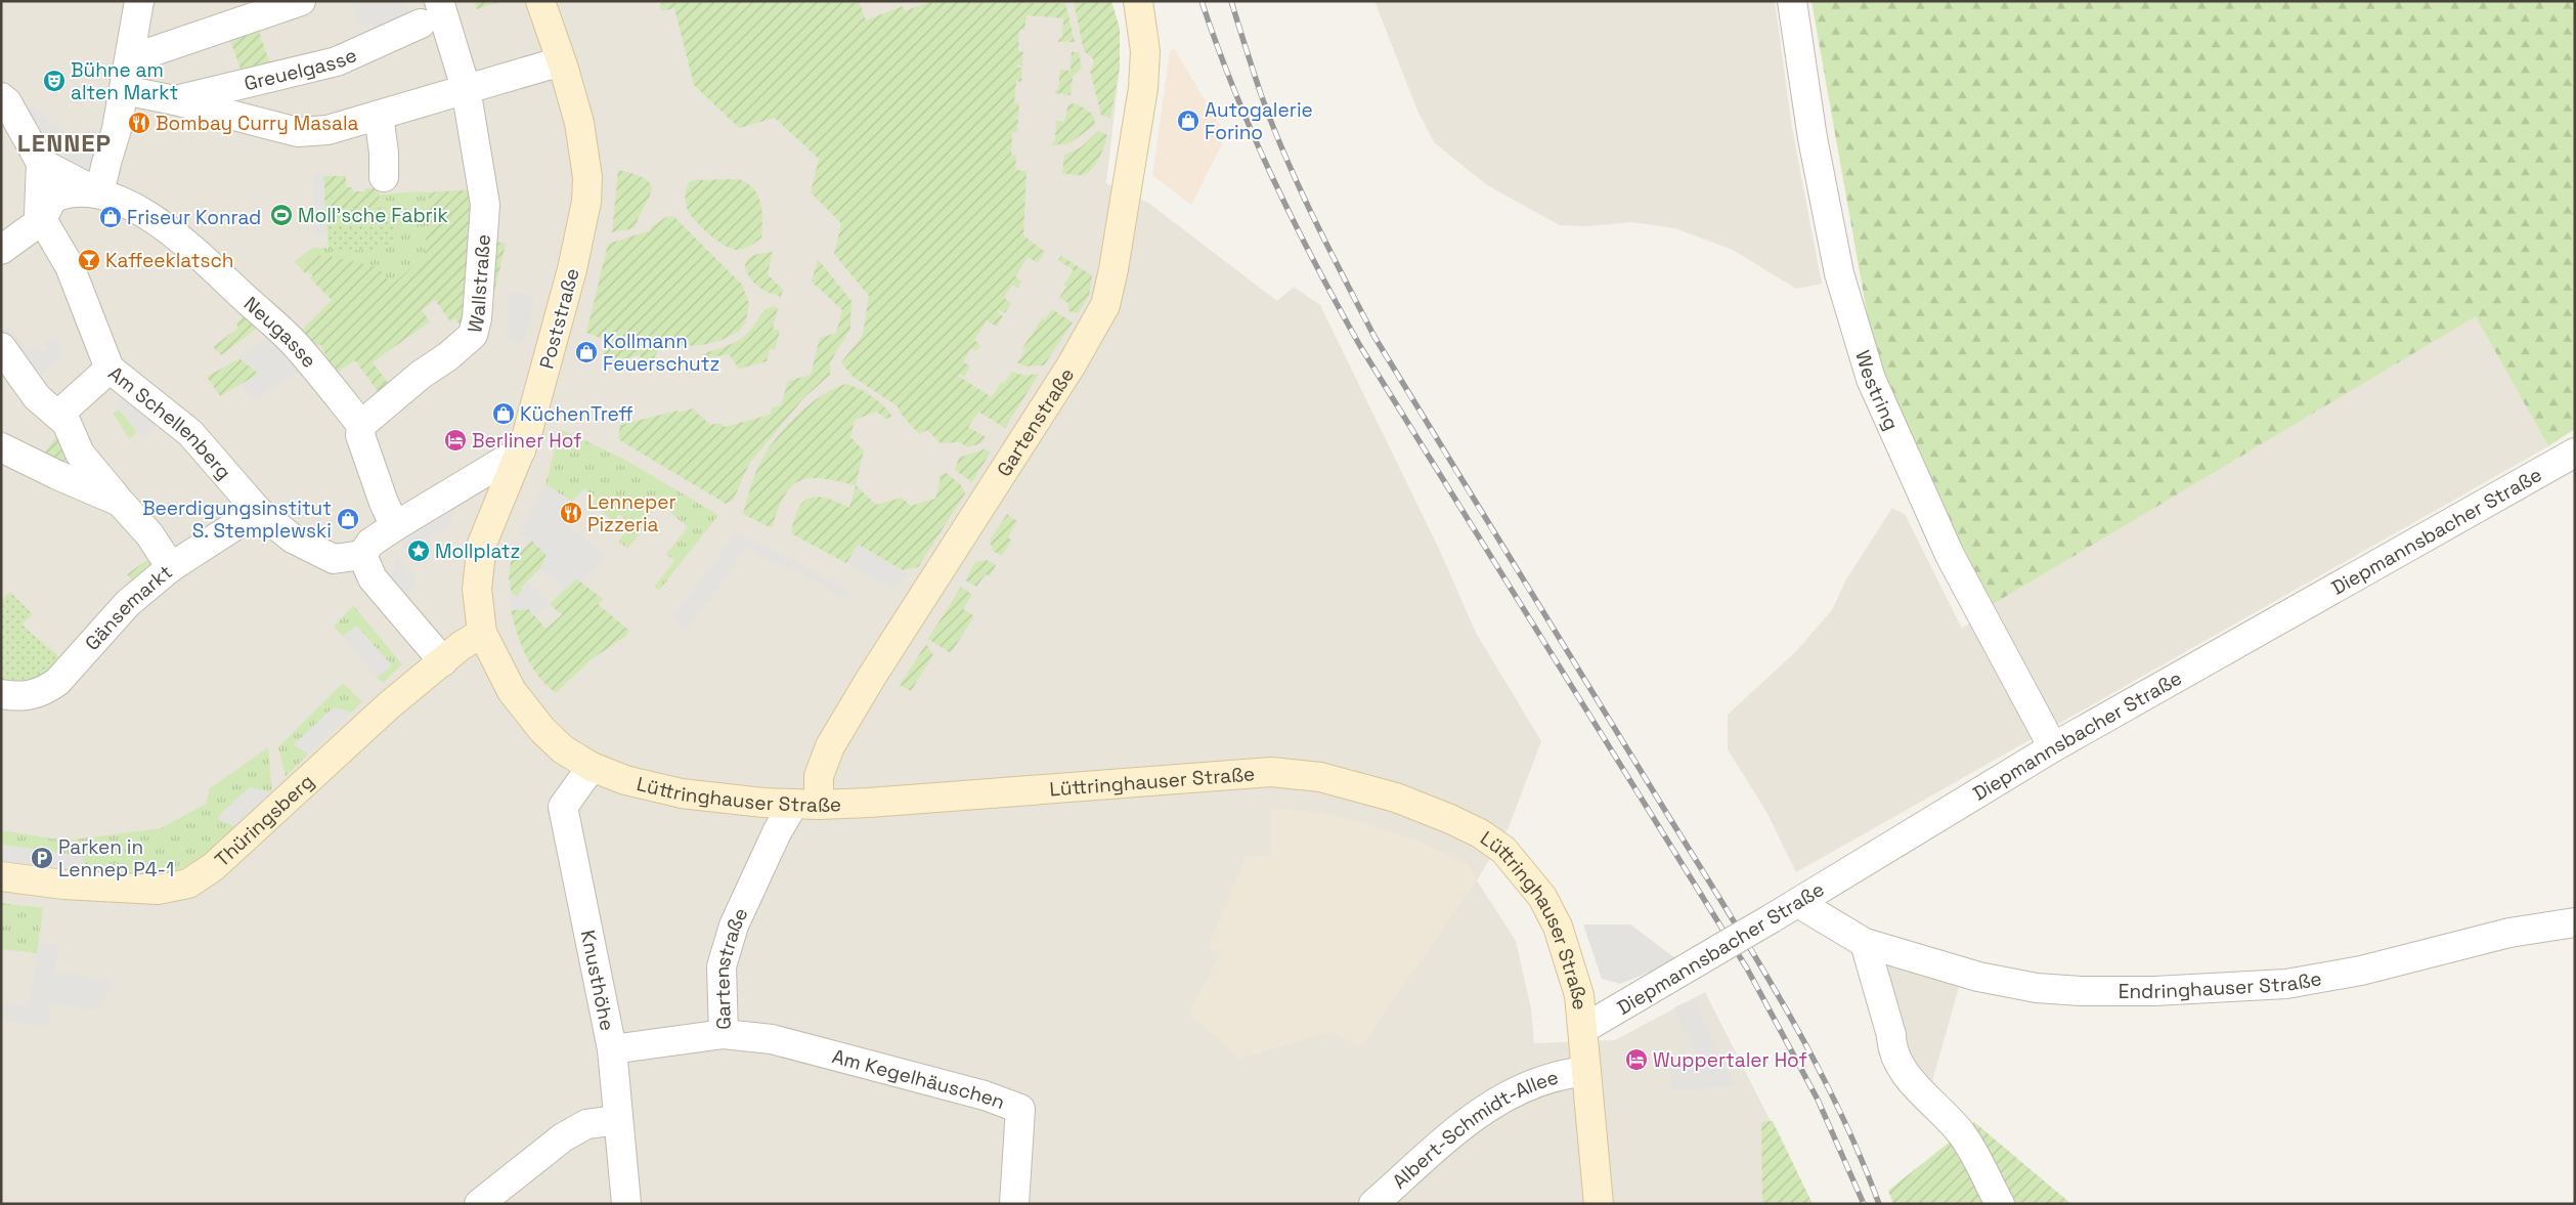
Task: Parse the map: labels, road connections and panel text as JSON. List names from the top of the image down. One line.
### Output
{"streets":{"street":["Greuelgasse","Wallstraße","Poststraße","Neugasse","Westring","Gartenstraße","Am Schellenberg","Diepmannsbacher Straße","Gänsemarkt","Lüttringhauser Straße","Thüringsberg","Knusthöhe","Endringhauser Straße","Am Kegelhäuschen","Albert-Schmidt-Allee"]},"crossings":[["Wallstraße","Neugasse"],["Poststraße","Lüttringhauser Straße"],["Poststraße","Thüringsberg"],["Westring","Diepmannsbacher Straße"],["Gartenstraße","Lüttringhauser Straße"],["Gartenstraße","Knusthöhe"],["Gartenstraße","Am Kegelhäuschen"],["Am Schellenberg","Gänsemarkt"],["Diepmannsbacher Straße","Lüttringhauser Straße"],["Diepmannsbacher Straße","Endringhauser Straße"],["Lüttringhauser Straße","Thüringsberg"],["Lüttringhauser Straße","Knusthöhe"],["Lüttringhauser Straße","Albert-Schmidt-Allee"]],"districts":["LENNEP"],"places":{"theatre":["Bühne am alten Markt"],"shop":["Autogalerie Forino","Friseur Konrad","Kollmann Feuerschutz","KüchenTreff","Beerdigungsinstitut S. Stemplewski"],"restaurant":["Bombay Curry Masala","Lenneper Pizzeria"],"sports":["Moll'sche Fabrik"],"bar":["Kaffeeklatsch"],"hotel":["Berliner Hof","Wuppertaler Hof"],"place":["Mollplatz"],"parking":["Parken in Lennep P4-1"]}}
